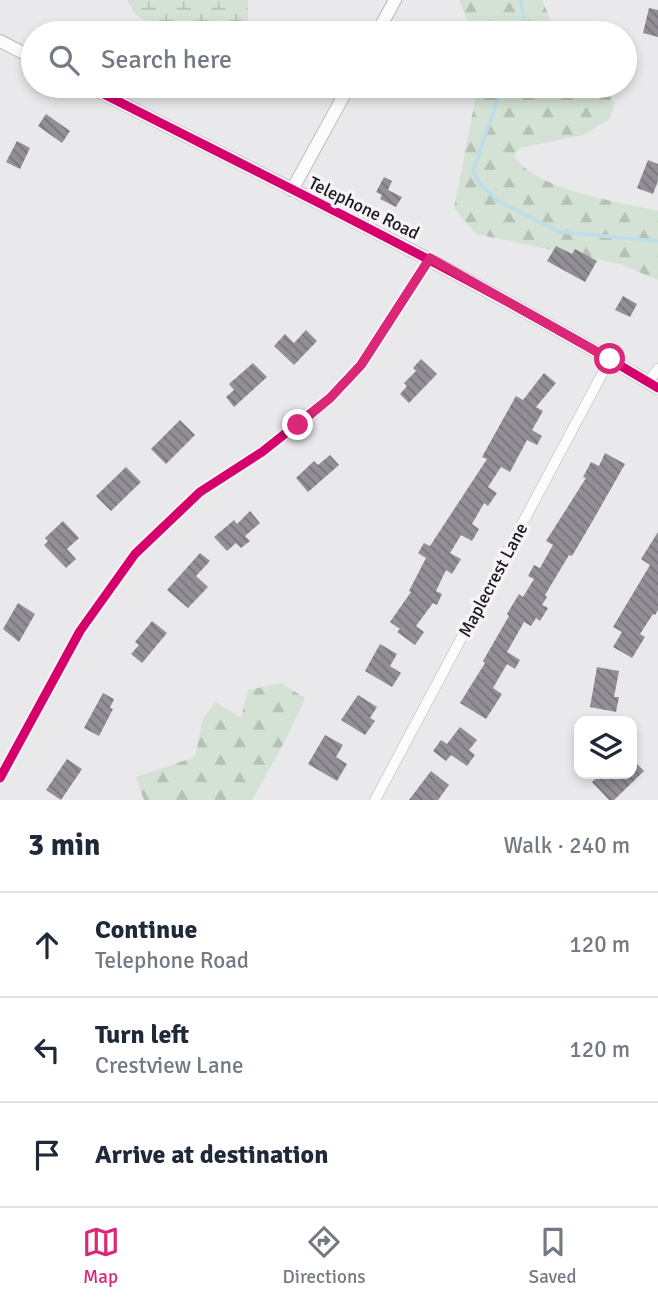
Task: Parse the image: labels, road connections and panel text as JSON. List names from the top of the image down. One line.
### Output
{"streets":{"street":["Telephone Road","Maplecrest Lane"]},"crossings":[["Telephone Road","Maplecrest Lane"]],"page":{"search":"Search here","heading":["3 min","Walk · 240 m"],"list":[["Continue","Telephone Road","120 m"],["Turn left","Crestview Lane","120 m"],"Arrive at destination"],"nav":["Map","Directions","Saved"]}}
